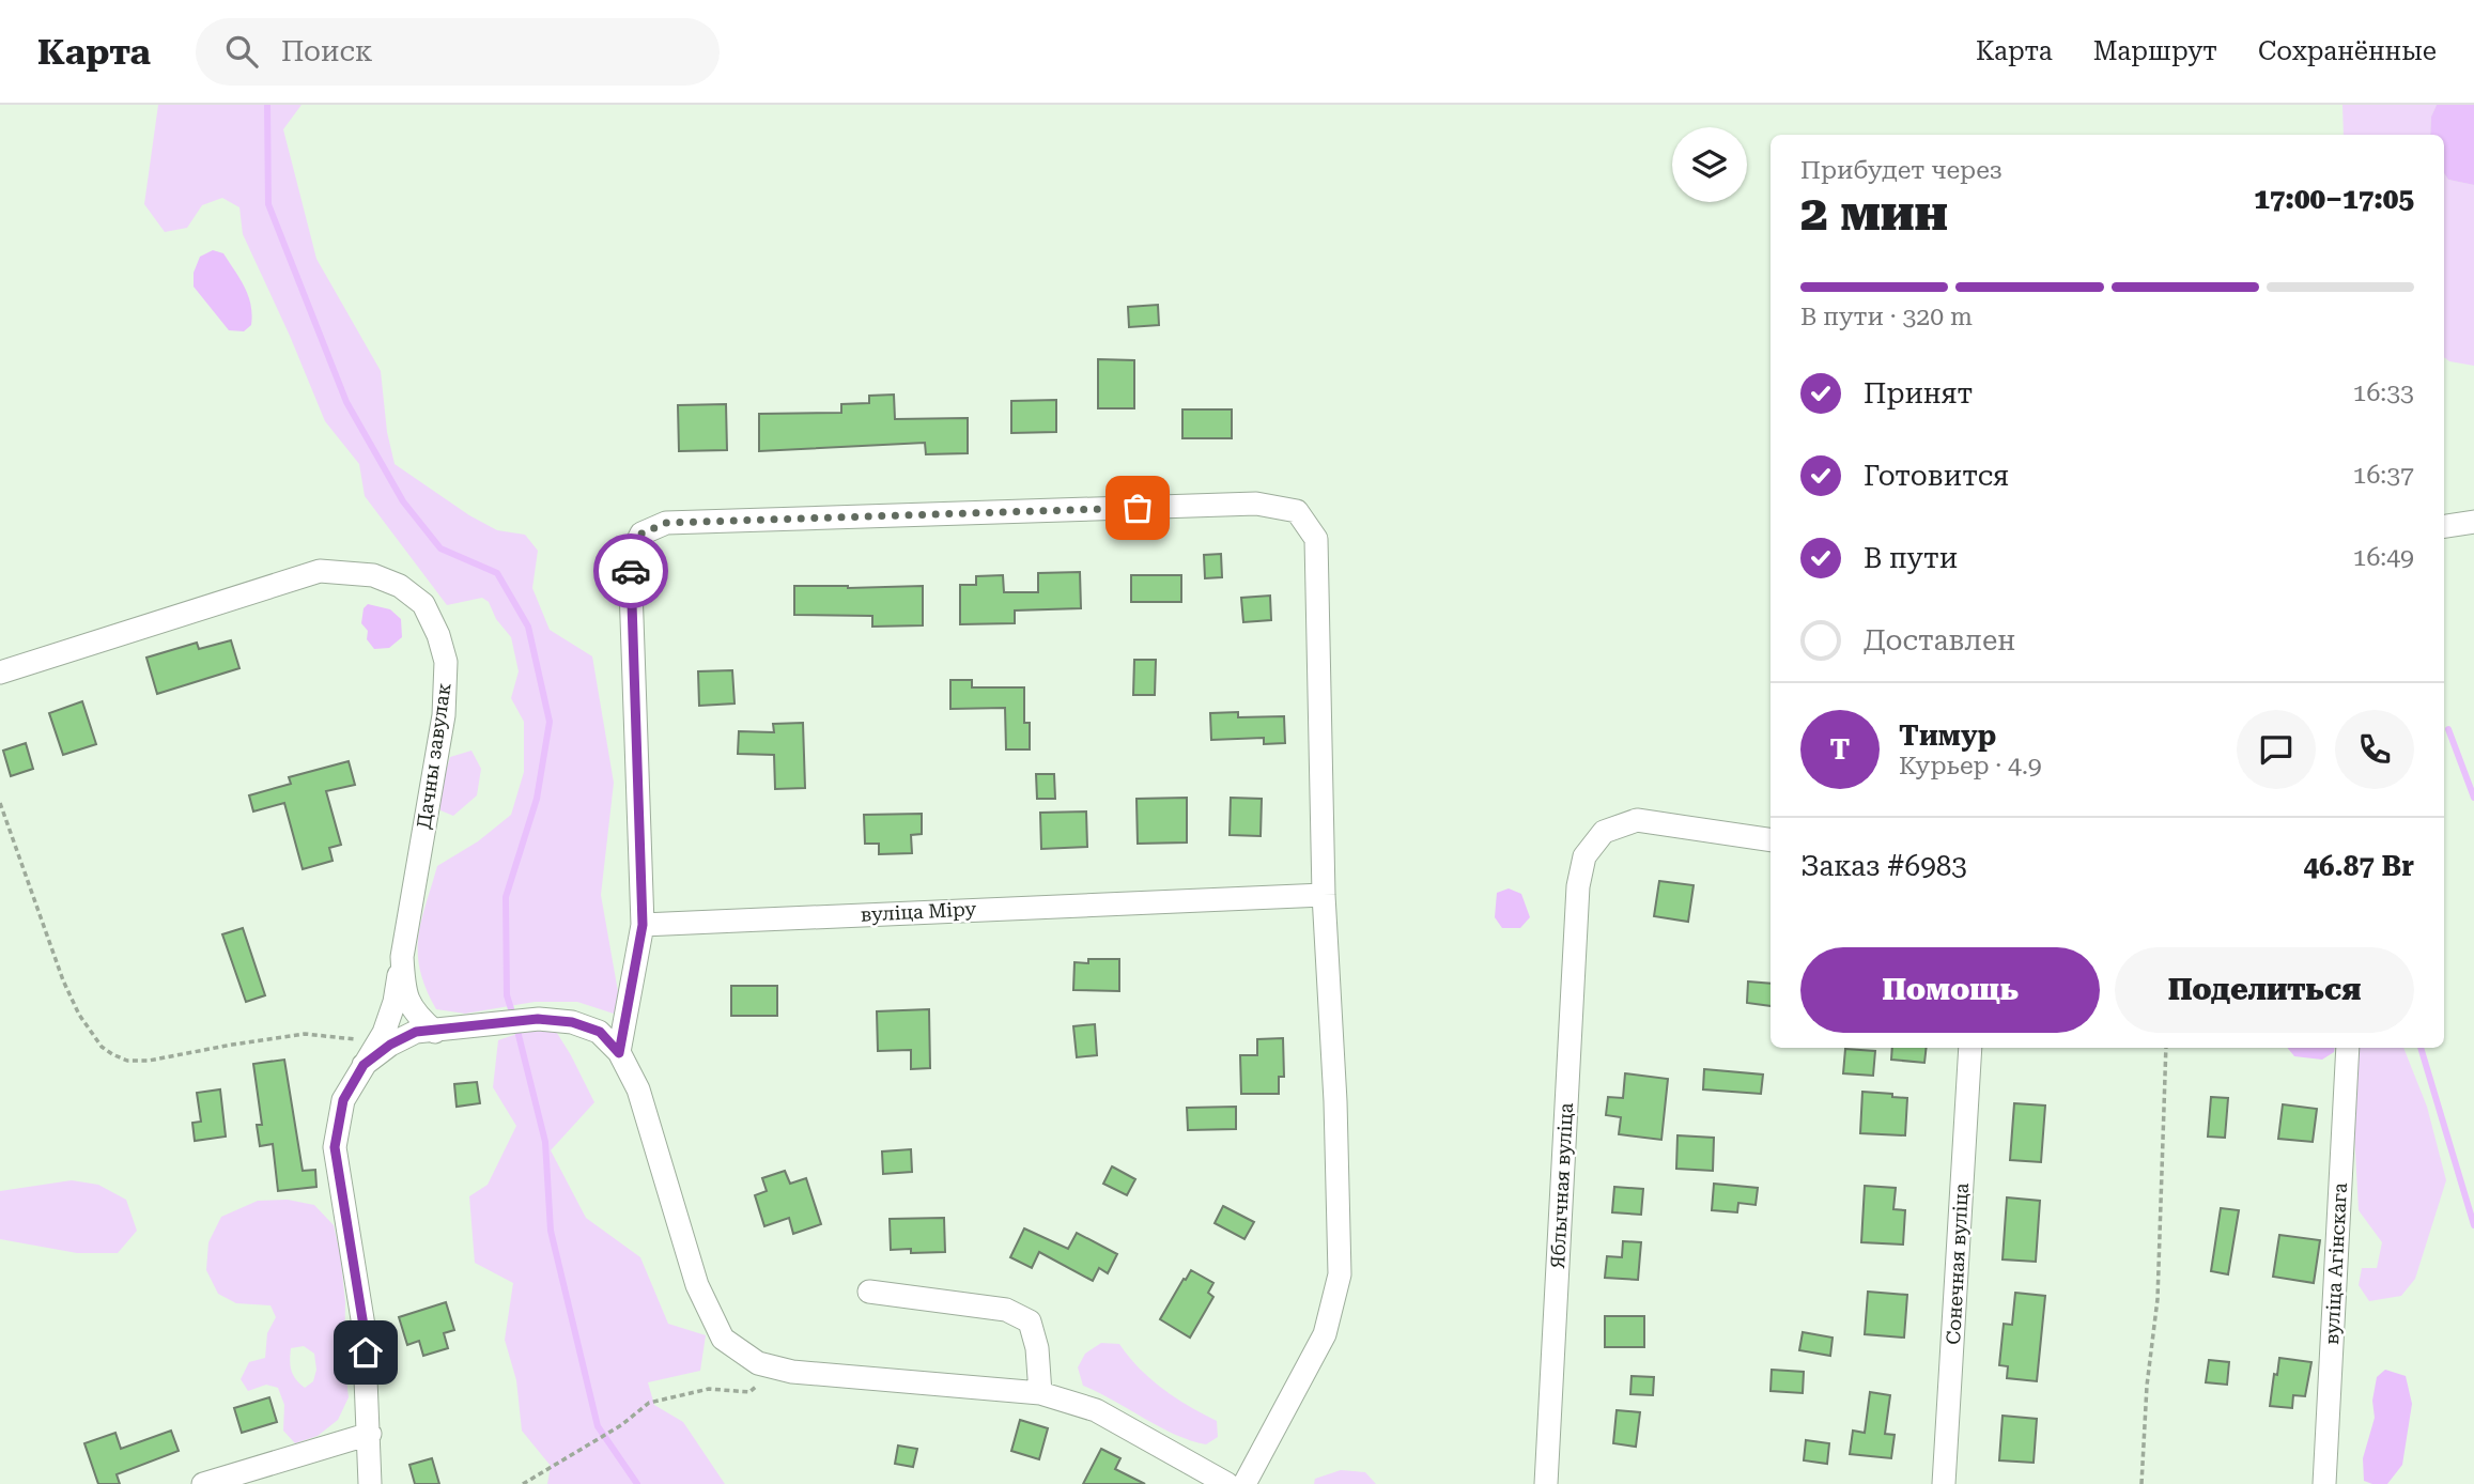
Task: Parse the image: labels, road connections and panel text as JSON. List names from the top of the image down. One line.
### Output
{"streets":{"street":["Дачны завулак","вуліца Міру","Яблычная вуліца","Сонечная вуліца","вуліца Агінскага"]},"page":{"header":"Карта","search":"Поиск","nav":["Карта","Маршрут","Сохранённые"],"heading":["2 мин","Прибудет через","17:00–17:05"],"panel":["Тимур","Курьер · 4.9","Заказ #6983","46.87 Br"],"bar":"В пути · 320 m","list":[["Принят","16:33"],["Готовится","16:37"],["В пути","16:49"],"Доставлен"],"round":"Т","buttons":["Помощь","Поделиться"]}}
